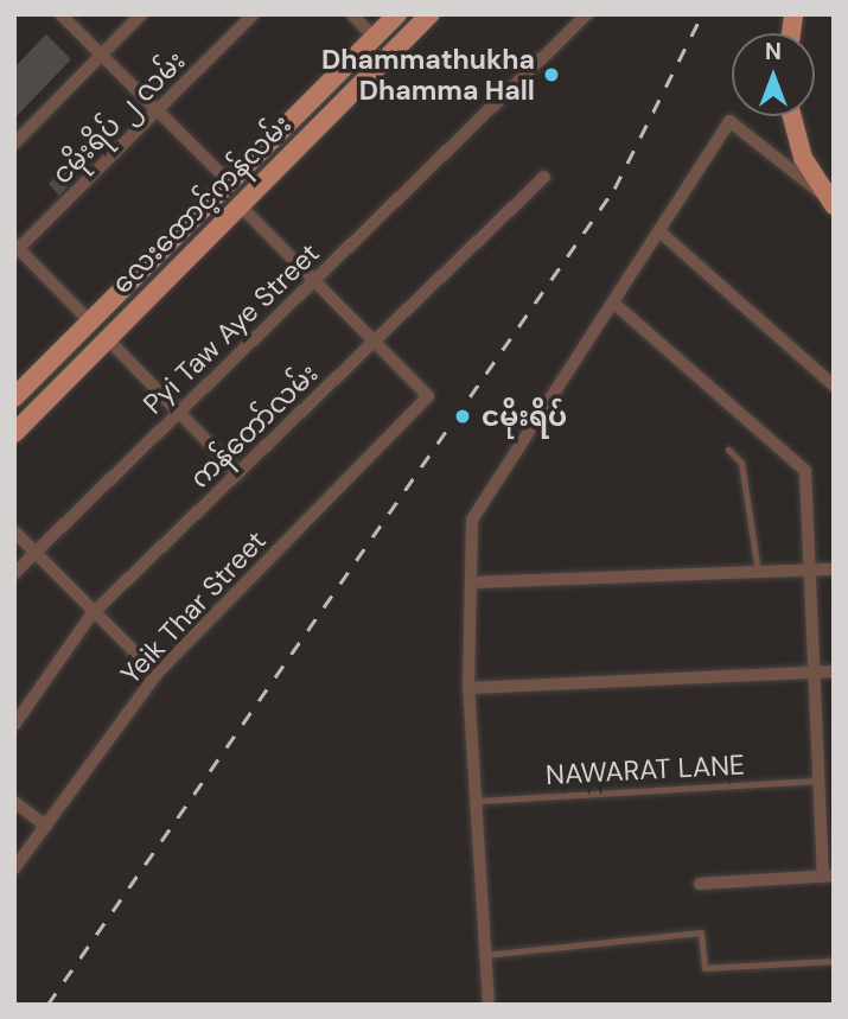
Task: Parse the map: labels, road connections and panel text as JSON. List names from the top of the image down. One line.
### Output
{"streets":{"main road":["လေးထောင့်ကန်လမ်း"],"street":["ငမိုးရိပ် ၂ လမ်း","Pyi Taw Aye Street","ကန်တော်လမ်း","Yeik Thar Street"],"lane":["NAWARAT LANE"]},"crossings":[["ကန်တော်လမ်း","Yeik Thar Street"]],"places":["Dhammathukha Dhamma Hall","ငမိုးရိပ်"],"north":"top"}
